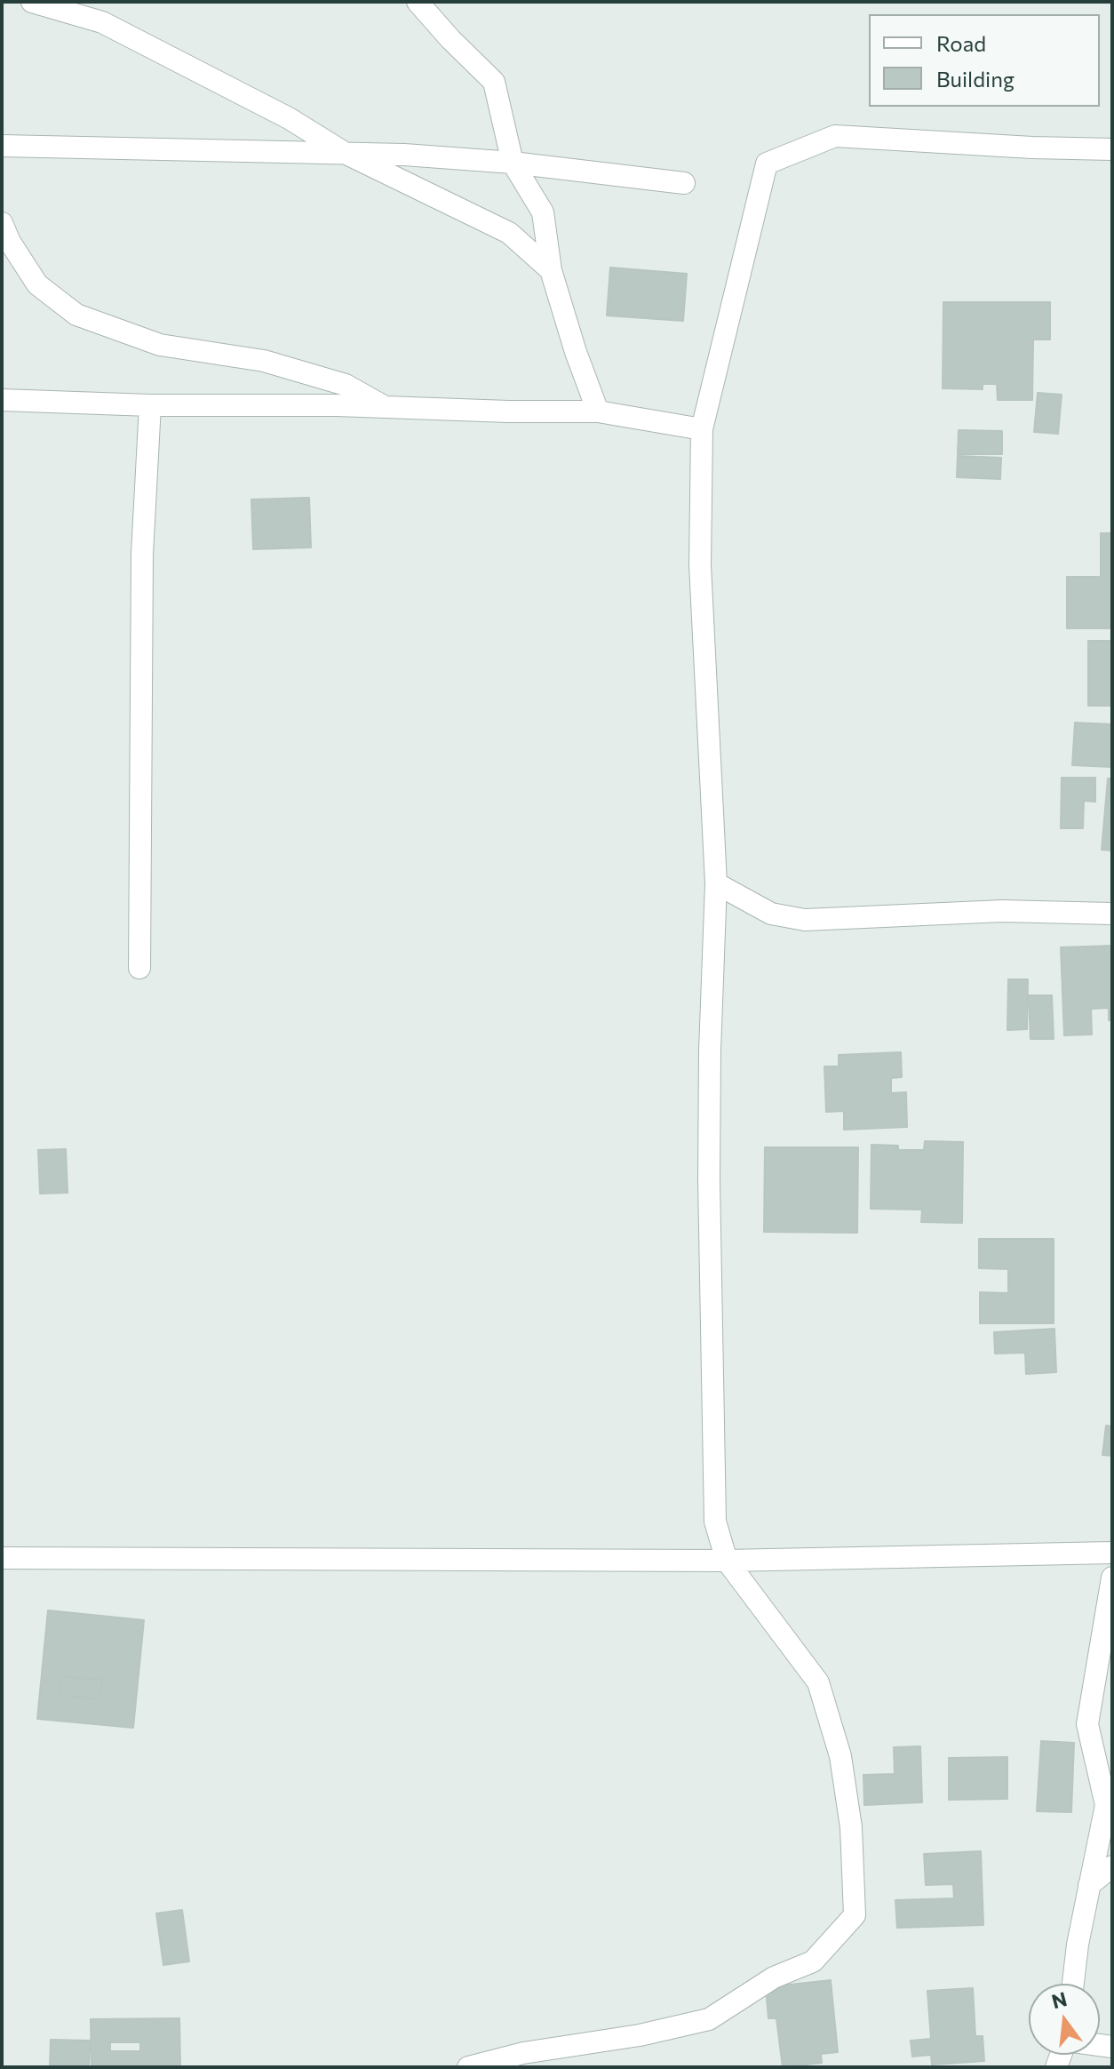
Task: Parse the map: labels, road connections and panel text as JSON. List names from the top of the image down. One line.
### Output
{"legend":["Road","Building"],"north":"top"}
